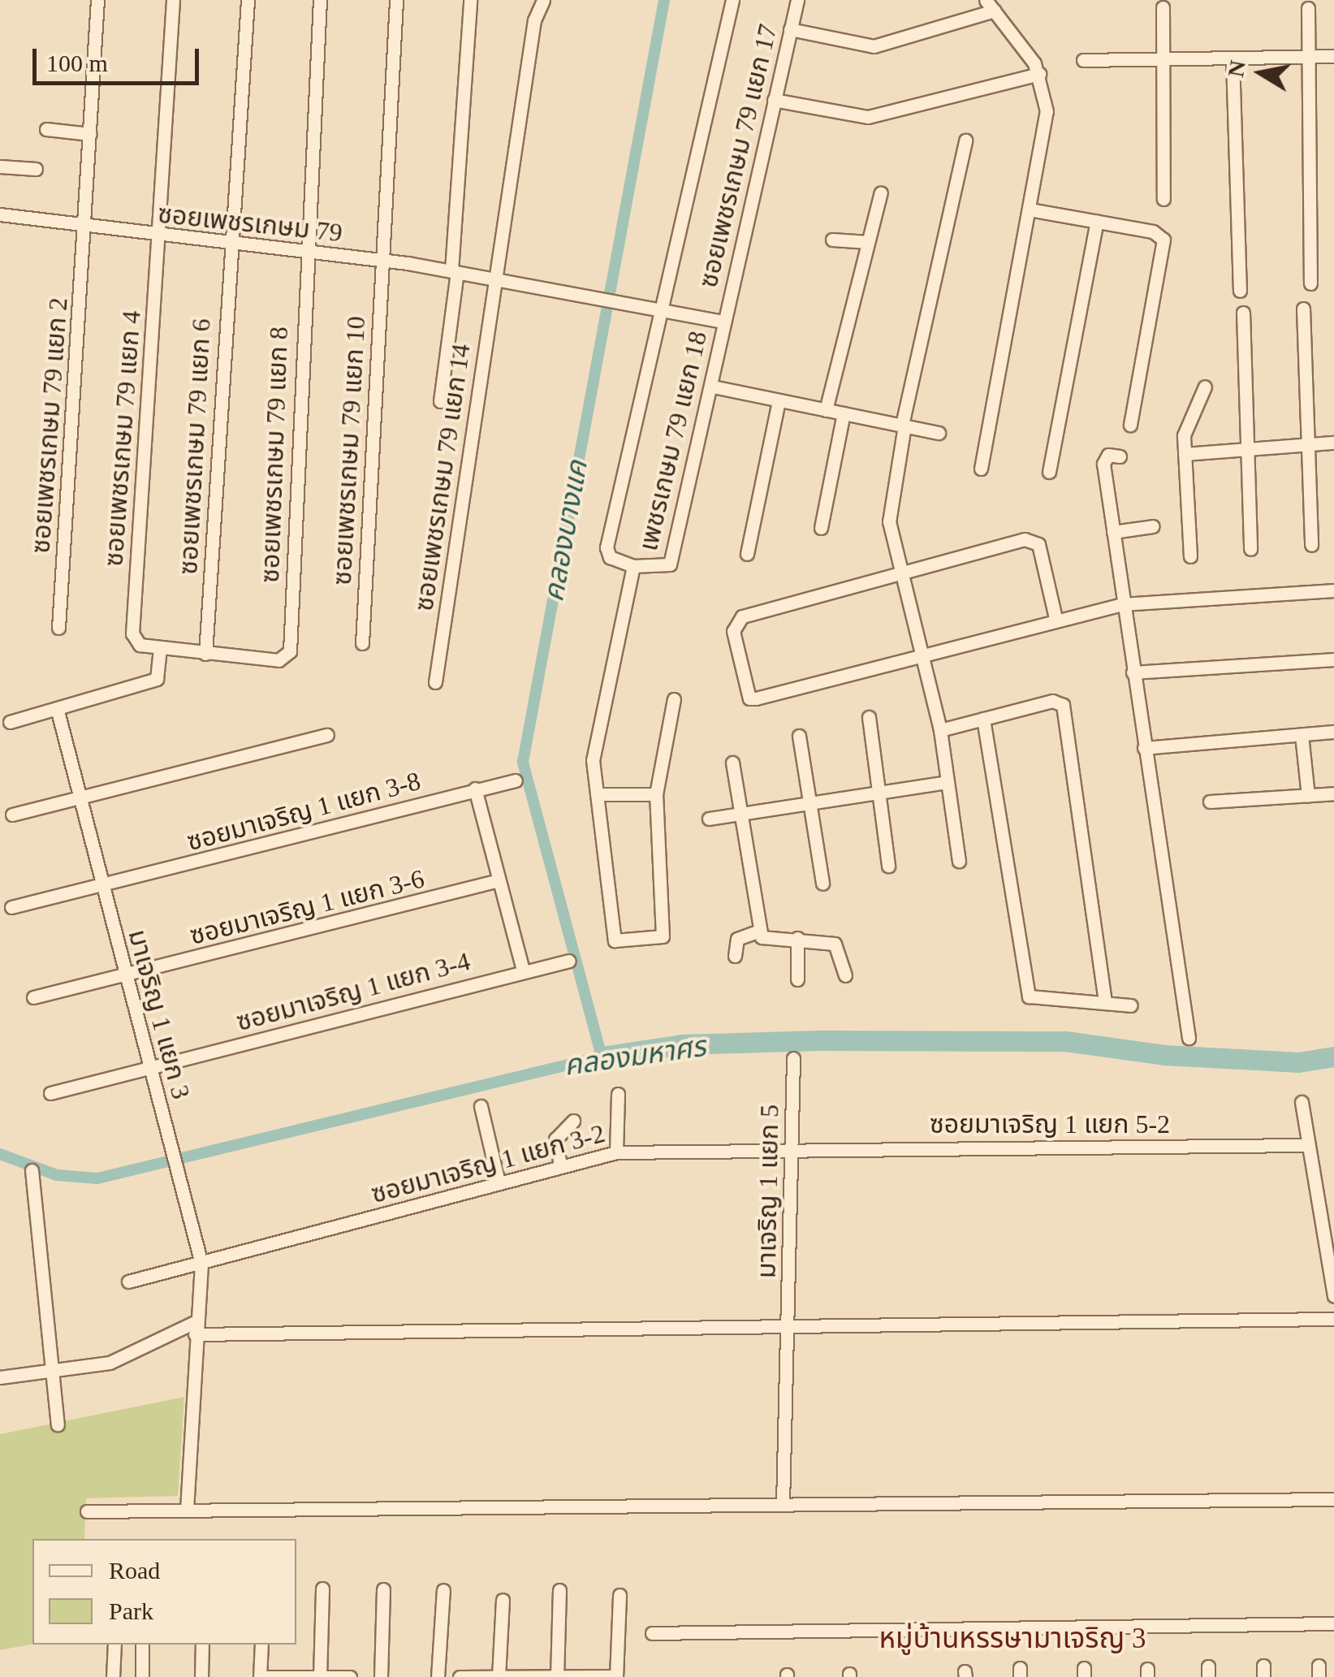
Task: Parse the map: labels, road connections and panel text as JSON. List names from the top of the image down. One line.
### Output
{"streets":{"street":["ซอยเพชรเกษม 79 แยก 17","ซอยเพชรเกษม 79","ซอยเพชรเกษม 79 แยก 2","ซอยเพชรเกษม 79 แยก 4","เพชรเกษม 79 แยก 18","ซอยเพชรเกษม 79 แยก 6","ซอยเพชรเกษม 79 แยก 10","ซอยเพชรเกษม 79 แยก 8","ซอยเพชรเกษม 79 แยก 14","ซอยมาเจริญ 1 แยก 3-8","ซอยมาเจริญ 1 แยก 3-6","ซอยมาเจริญ 1 แยก 3-4","มาเจริญ 1 แยก 3","ซอยมาเจริญ 1 แยก 5-2","ซอยมาเจริญ 1 แยก 3-2","มาเจริญ 1 แยก 5"]},"crossings":[["ซอยเพชรเกษม 79 แยก 17","เพชรเกษม 79 แยก 18"],["ซอยเพชรเกษม 79","ซอยเพชรเกษม 79 แยก 2"],["ซอยเพชรเกษม 79","ซอยเพชรเกษม 79 แยก 4"],["ซอยเพชรเกษม 79","ซอยเพชรเกษม 79 แยก 6"],["ซอยเพชรเกษม 79","ซอยเพชรเกษม 79 แยก 10"],["ซอยเพชรเกษม 79","ซอยเพชรเกษม 79 แยก 8"],["ซอยเพชรเกษม 79","ซอยเพชรเกษม 79 แยก 14"],["ซอยเพชรเกษม 79 แยก 6","ซอยเพชรเกษม 79 แยก 8"],["ซอยมาเจริญ 1 แยก 3-8","มาเจริญ 1 แยก 3"],["ซอยมาเจริญ 1 แยก 3-6","มาเจริญ 1 แยก 3"],["ซอยมาเจริญ 1 แยก 3-4","มาเจริญ 1 แยก 3"],["มาเจริญ 1 แยก 3","ซอยมาเจริญ 1 แยก 3-2"],["ซอยมาเจริญ 1 แยก 5-2","ซอยมาเจริญ 1 แยก 3-2"],["ซอยมาเจริญ 1 แยก 5-2","มาเจริญ 1 แยก 5"],["ซอยมาเจริญ 1 แยก 3-2","มาเจริญ 1 แยก 5"]],"districts":["หมู่บ้านหรรษามาเจริญ 3"],"water":["คลองบางแค","คลองมหาศร"],"legend":["Road","Park"],"scale_bar":"100 m","north":"left"}
